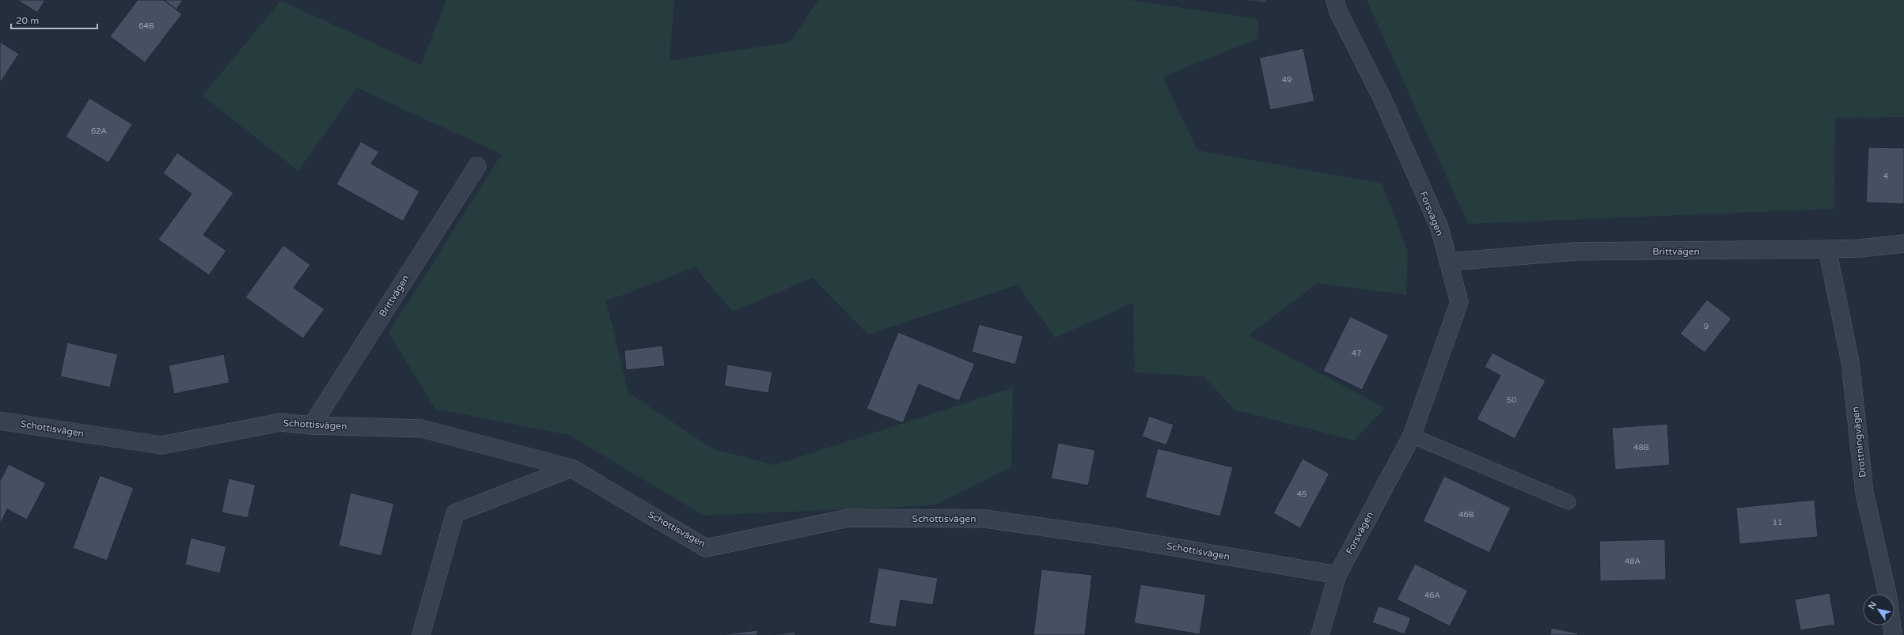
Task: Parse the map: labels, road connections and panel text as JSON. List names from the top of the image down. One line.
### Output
{"streets":{"street":["Forsvägen","Brittvägen","Schottisvägen","Drottningvägen"]},"crossings":[["Forsvägen","Brittvägen"],["Forsvägen","Schottisvägen"],["Brittvägen","Schottisvägen"],["Brittvägen","Drottningvägen"]],"house_numbers":["64B","49","62A","4","9","47","50","48B","45","46B","11","48A","46A"],"scale_bar":"20 m","north":"top left"}
